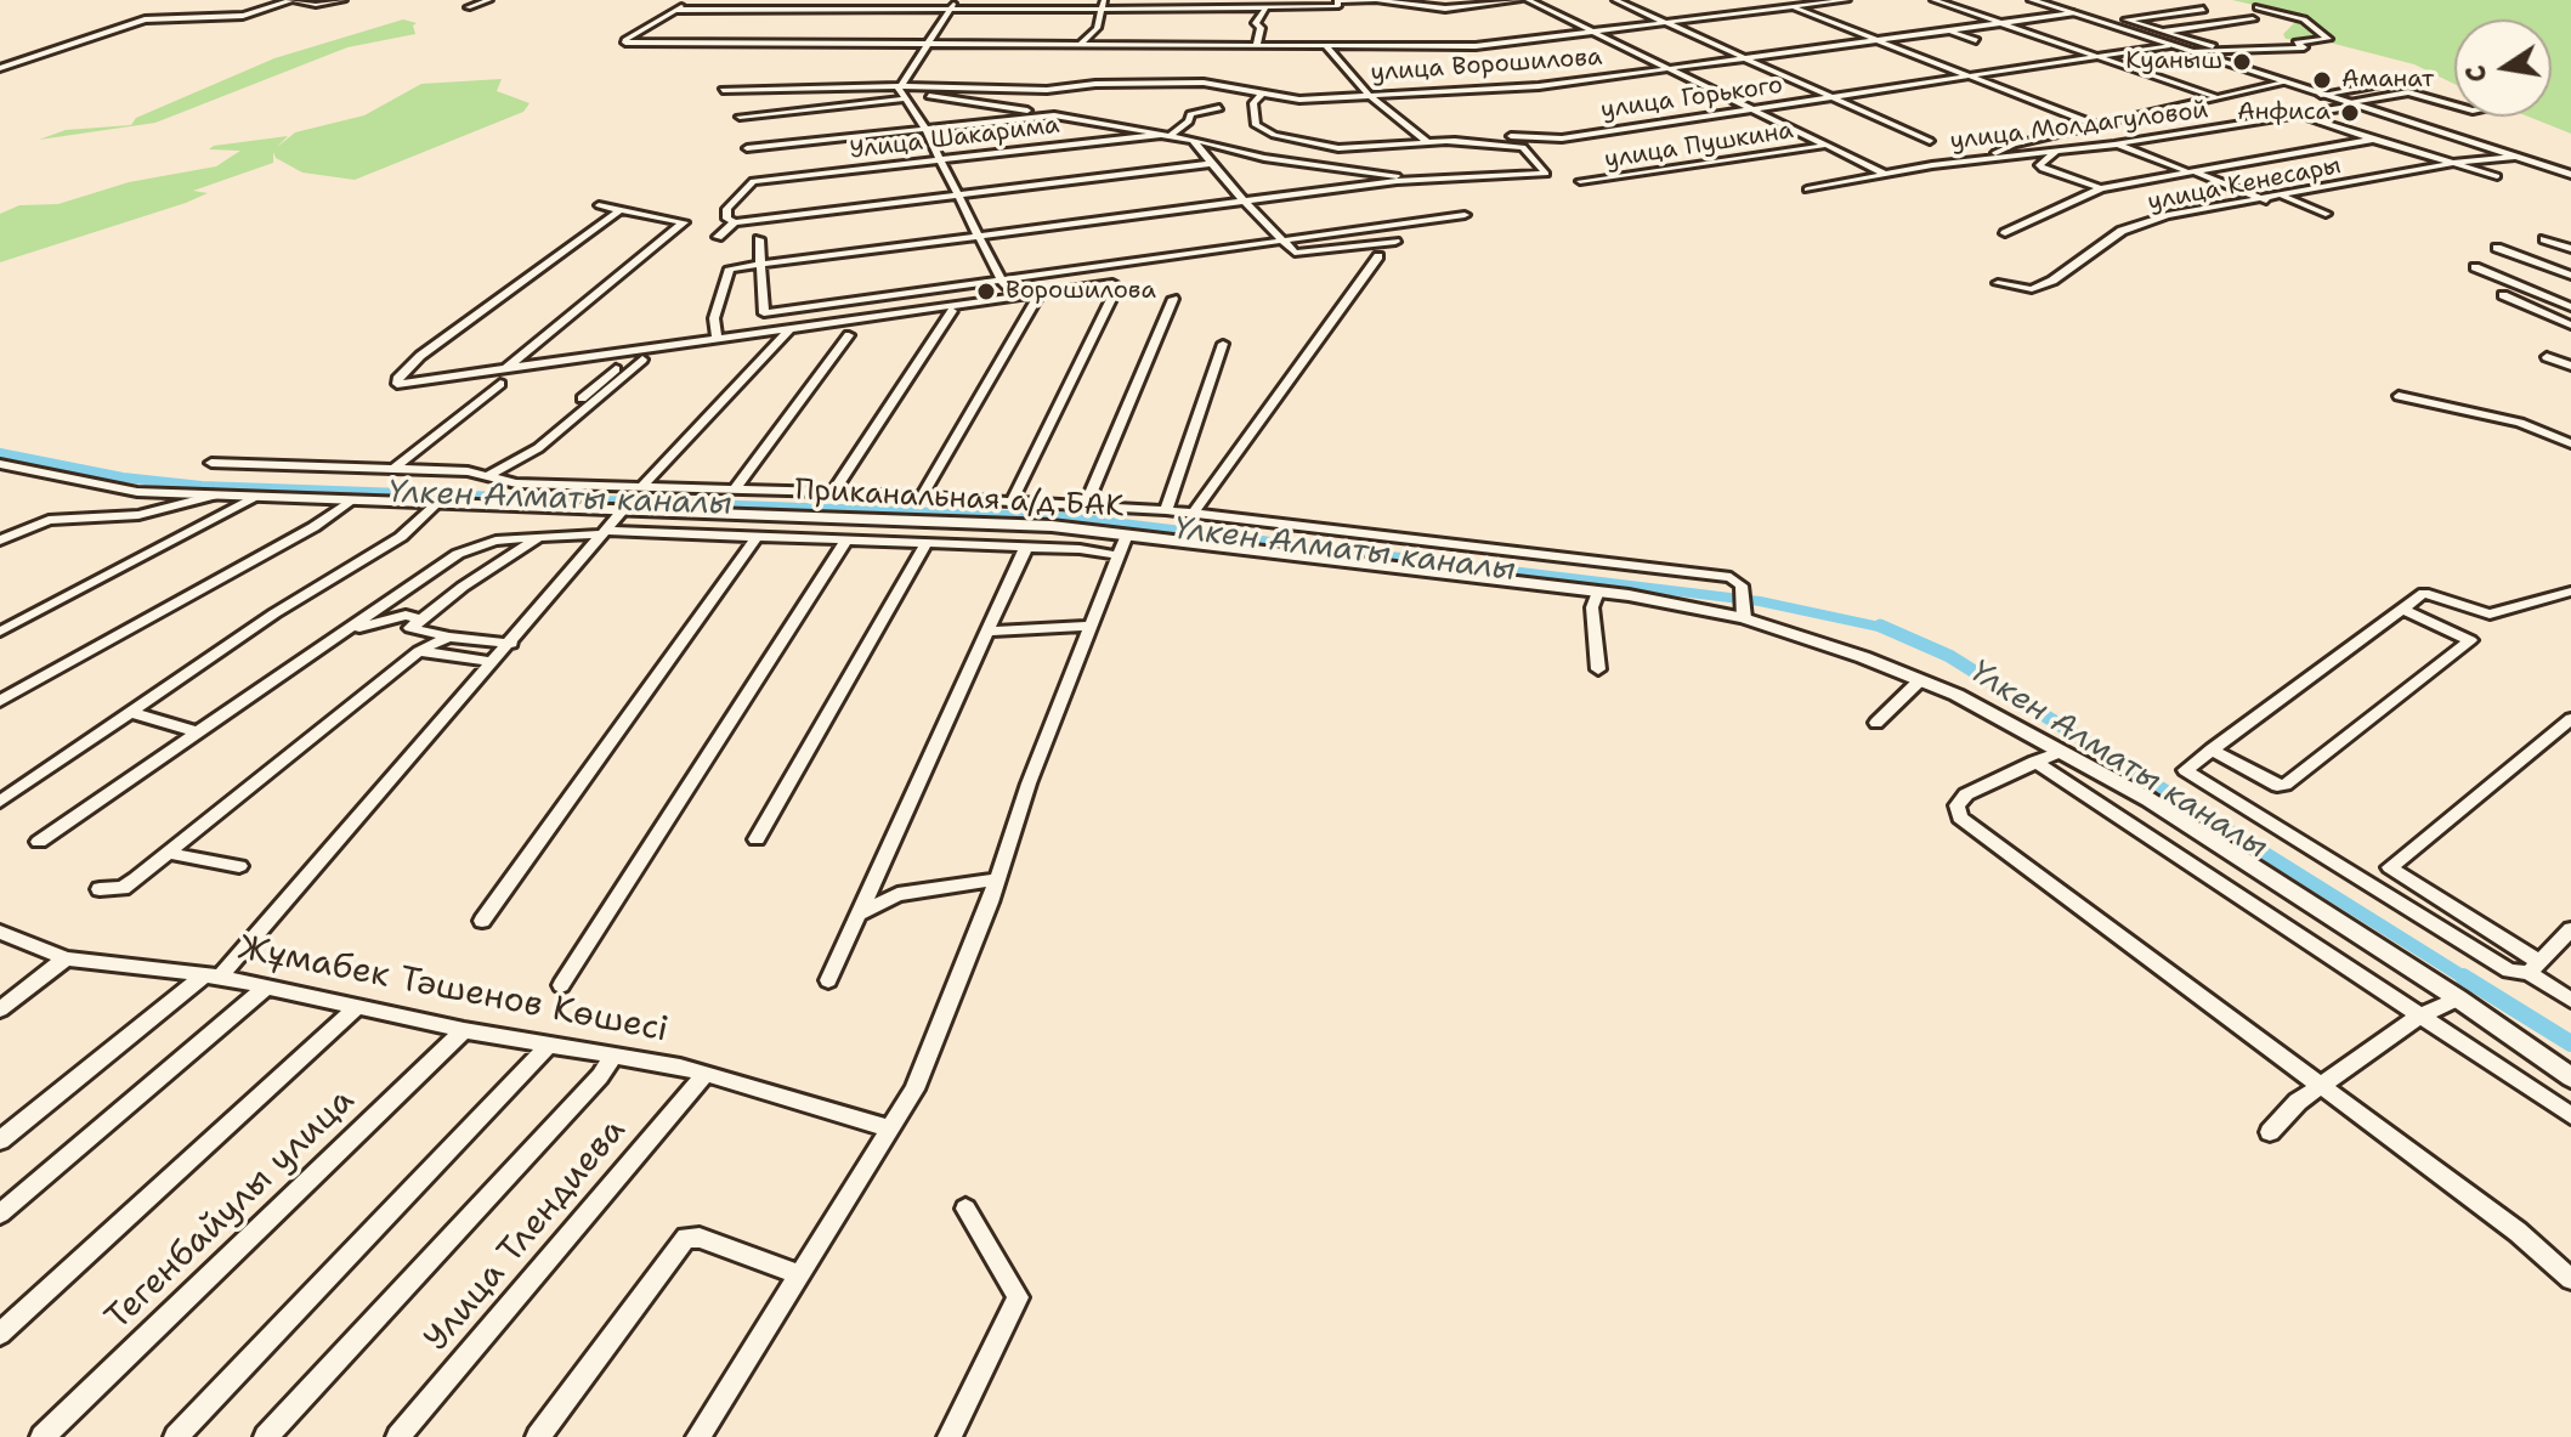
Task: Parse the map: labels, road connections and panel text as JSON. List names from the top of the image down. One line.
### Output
{"streets":{"main road":["Приканальная а/д БАК"],"street":["улица Ворошилова","улица Горького","улица Молдагуловой","Улица Шакарима","улица Пушкина","улица Кенесары","Жұмабек Тәшенов Көшесі","Тегенбайулы улица","Улица Тлендиева"]},"crossings":[["улица Ворошилова","улица Горького"],["Жұмабек Тәшенов Көшесі","Тегенбайулы улица"],["Жұмабек Тәшенов Көшесі","Улица Тлендиева"]],"water":["Үлкен Алматы каналы"],"places":["Куаныш","Аманат","Анфиса","Ворошилова"],"north":"left"}
